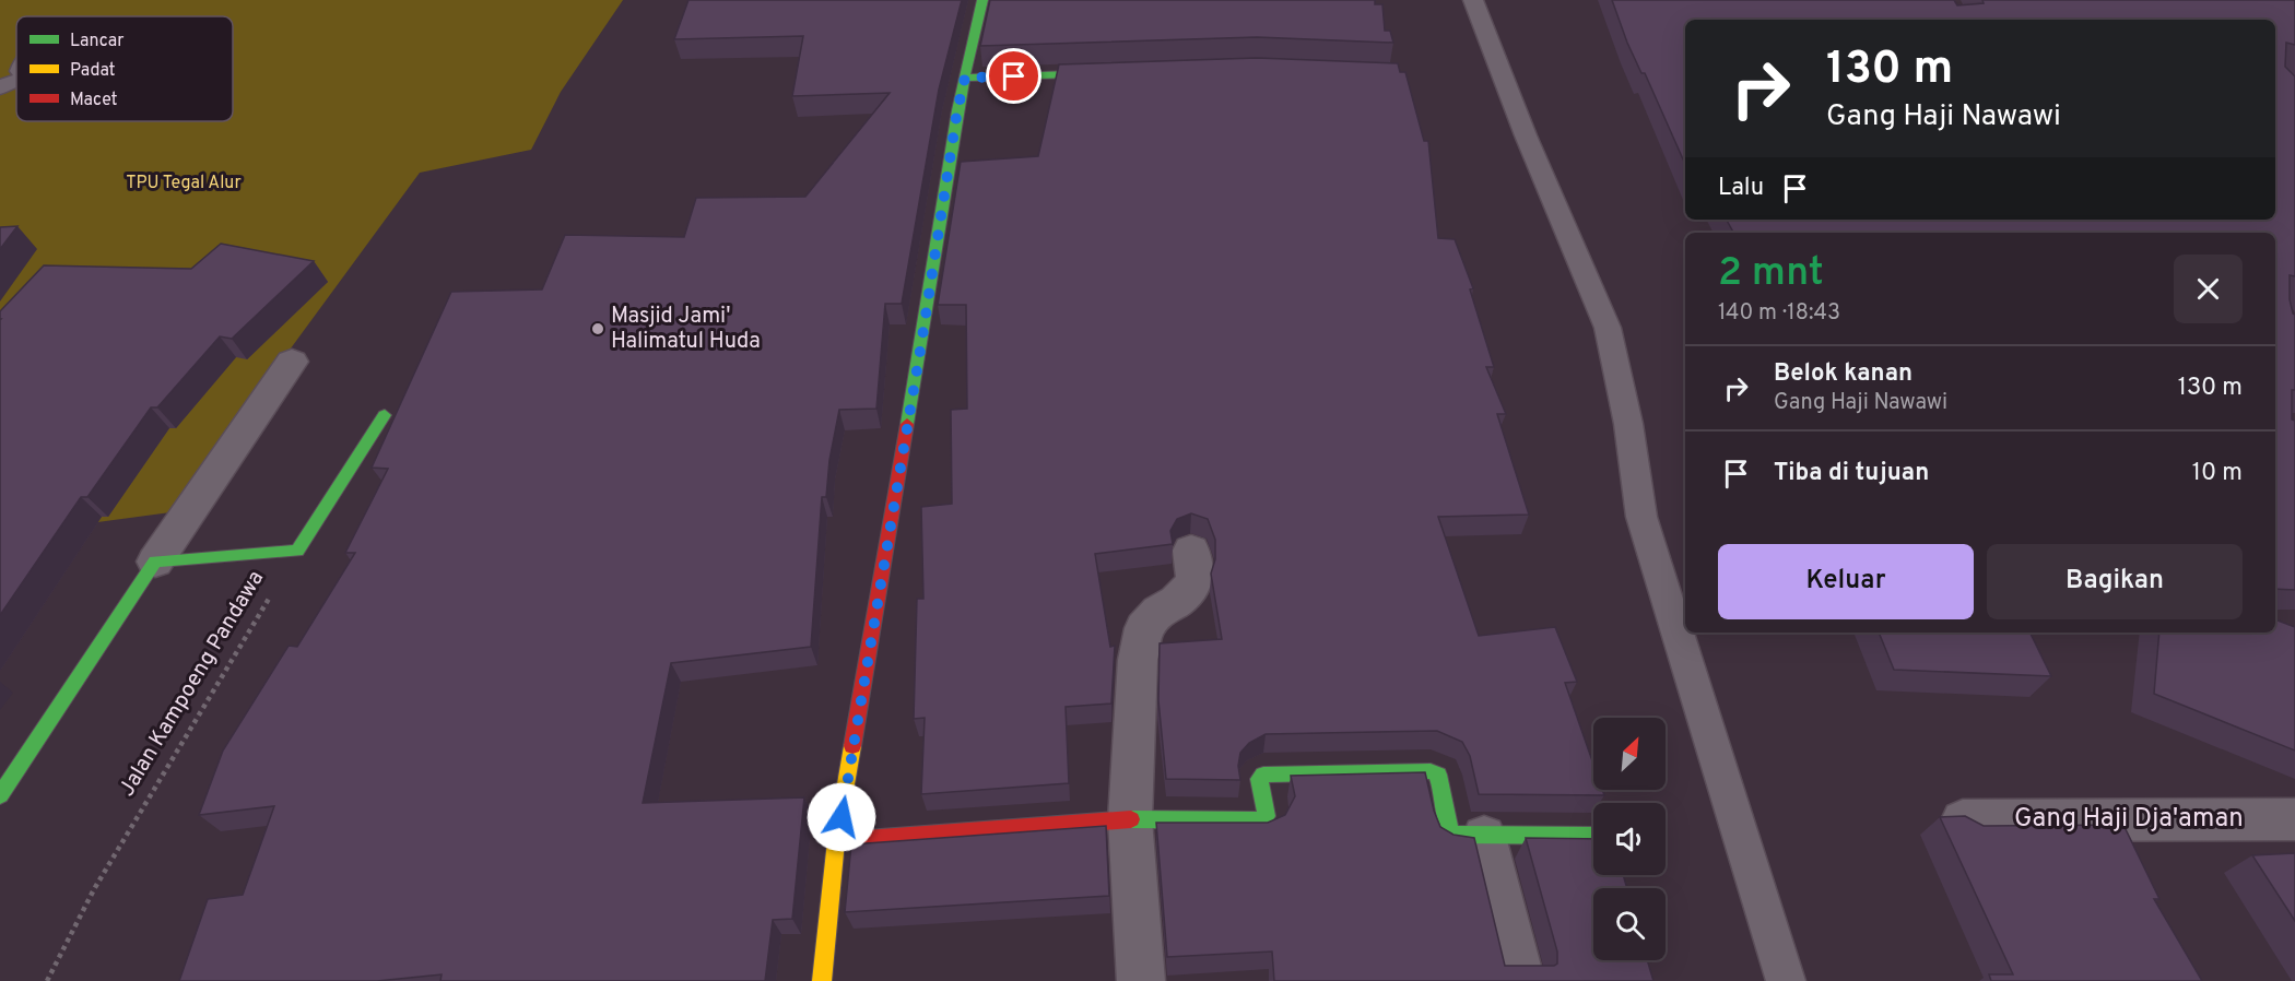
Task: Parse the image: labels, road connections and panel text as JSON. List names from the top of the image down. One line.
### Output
{"streets":{"street":["Gang Haji Dja'aman"],"path":["Jalan Kampoeng Pandawa"]},"parks":["TPU Tegal Alur"],"places":["Masjid Jami' Halimatul Huda"],"legend":["Lancar","Padat","Macet"],"north":"top right","page":{"turn":["130 m","Gang Haji Nawawi"],"then":"Lalu","heading":["2 mnt","140 m · 18:43"],"list":[{"name":"Belok kanan","note":"Gang Haji Nawawi","value":"130 m"},{"name":"Tiba di tujuan","value":"10 m"}],"buttons":["Keluar","Bagikan"]}}
